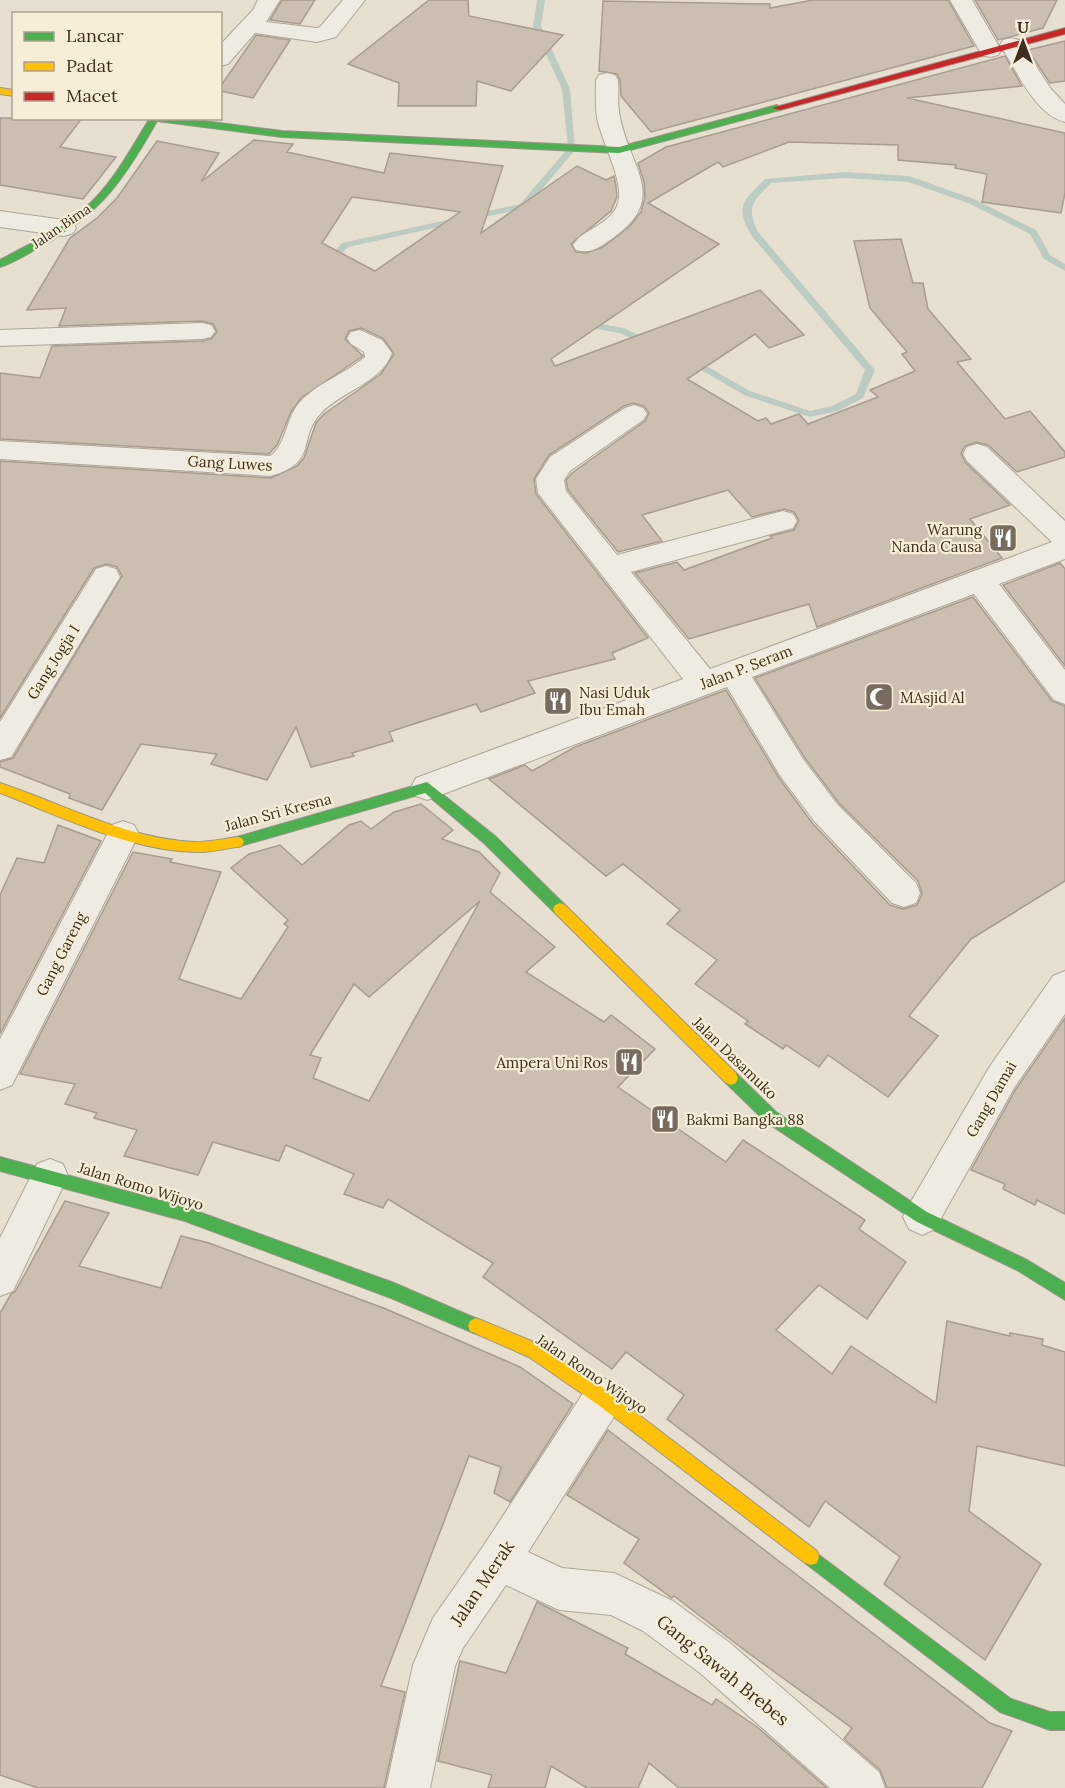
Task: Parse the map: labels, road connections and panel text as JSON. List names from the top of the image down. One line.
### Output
{"streets":{"street":["Jalan Bima","Gang Luwes","Gang Jogja I","Jalan P. Seram","Jalan Sri Kresna","Gang Gareng","Jalan Dasamuko","Gang Damai","Jalan Romo Wijoyo","Jalan Merak","Gang Sawah Brebes"]},"crossings":[["Jalan P. Seram","Jalan Sri Kresna"],["Jalan P. Seram","Jalan Dasamuko"],["Jalan Sri Kresna","Gang Gareng"],["Jalan Sri Kresna","Jalan Dasamuko"],["Jalan Dasamuko","Gang Damai"],["Jalan Romo Wijoyo","Jalan Merak"],["Jalan Merak","Gang Sawah Brebes"]],"places":{"restaurant":["Warung Nanda Causa","Nasi Uduk Ibu Emah","Ampera Uni Ros","Bakmi Bangka 88"],"mosque":["MAsjid Al"]},"legend":["Lancar","Padat","Macet"],"north":"top"}
